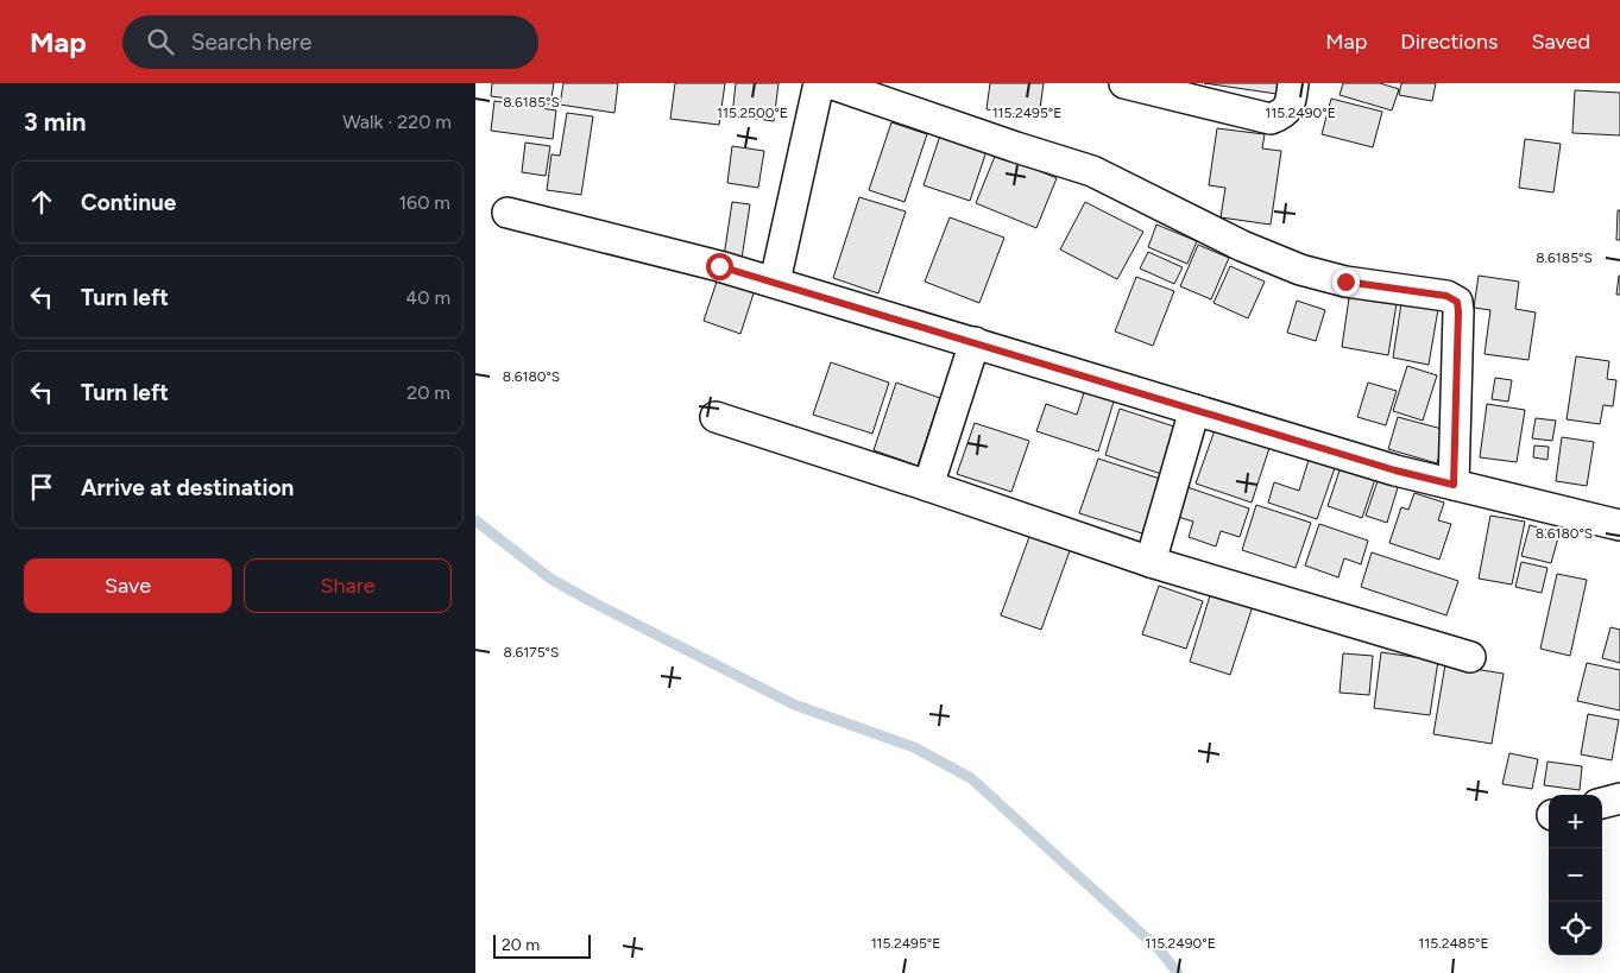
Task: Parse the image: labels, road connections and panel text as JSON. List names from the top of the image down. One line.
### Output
{"scale_bar":"20 m","page":{"header":"Map","search":"Search here","nav":["Map","Directions","Saved"],"heading":["3 min","Walk · 220 m"],"list":[["Continue","160 m"],["Turn left","40 m"],["Turn left","20 m"],"Arrive at destination"],"buttons":["Save","Share"],"map_buttons":["+","−"],"scale":"20 m"},"coordinates":["8.6185°S","115.2500°E","115.2495°E","115.2490°E","8.6180°S","8.6175°S","115.2485°E"]}
